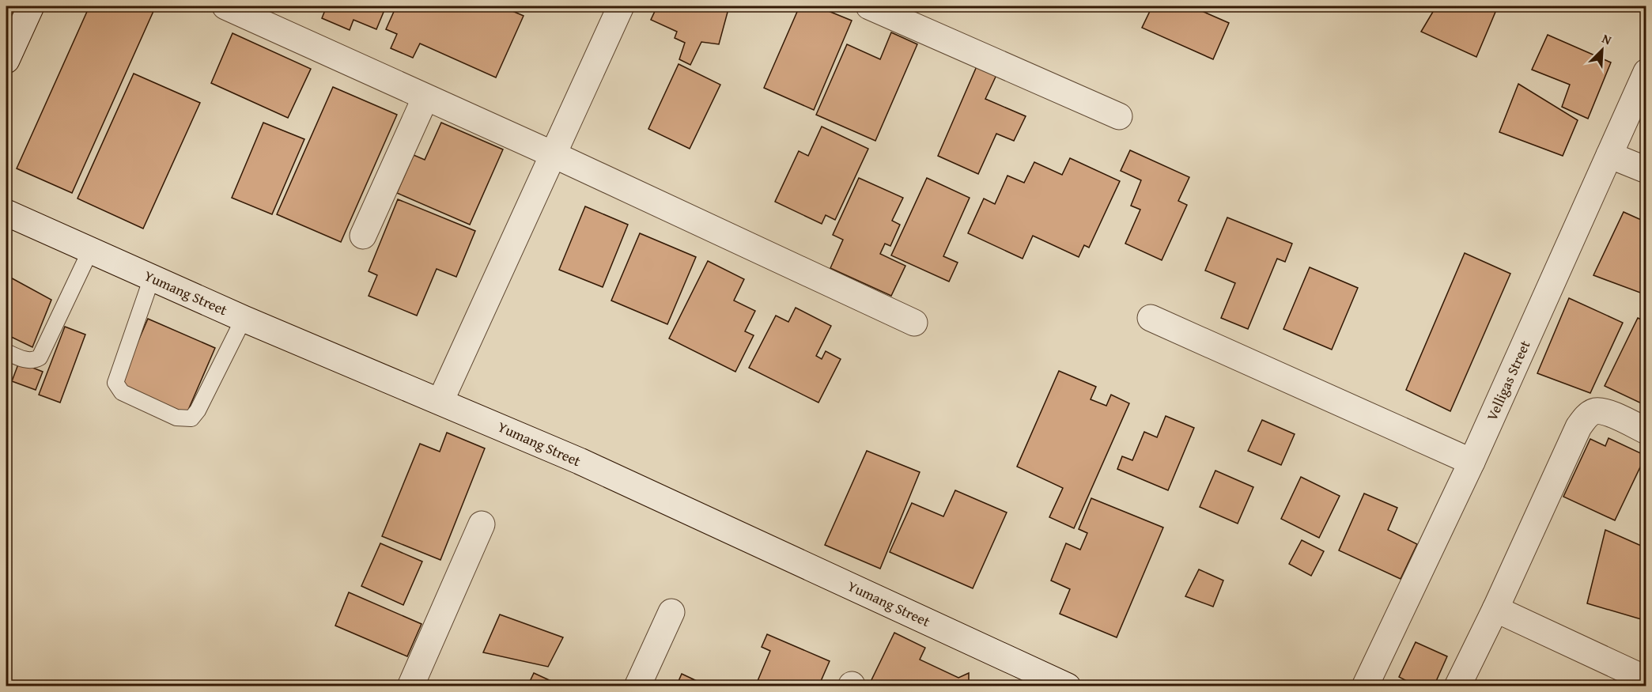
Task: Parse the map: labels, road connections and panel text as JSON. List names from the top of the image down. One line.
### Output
{"streets":{"street":["Yumang Street","Velligas Street"]},"north":"top right"}
